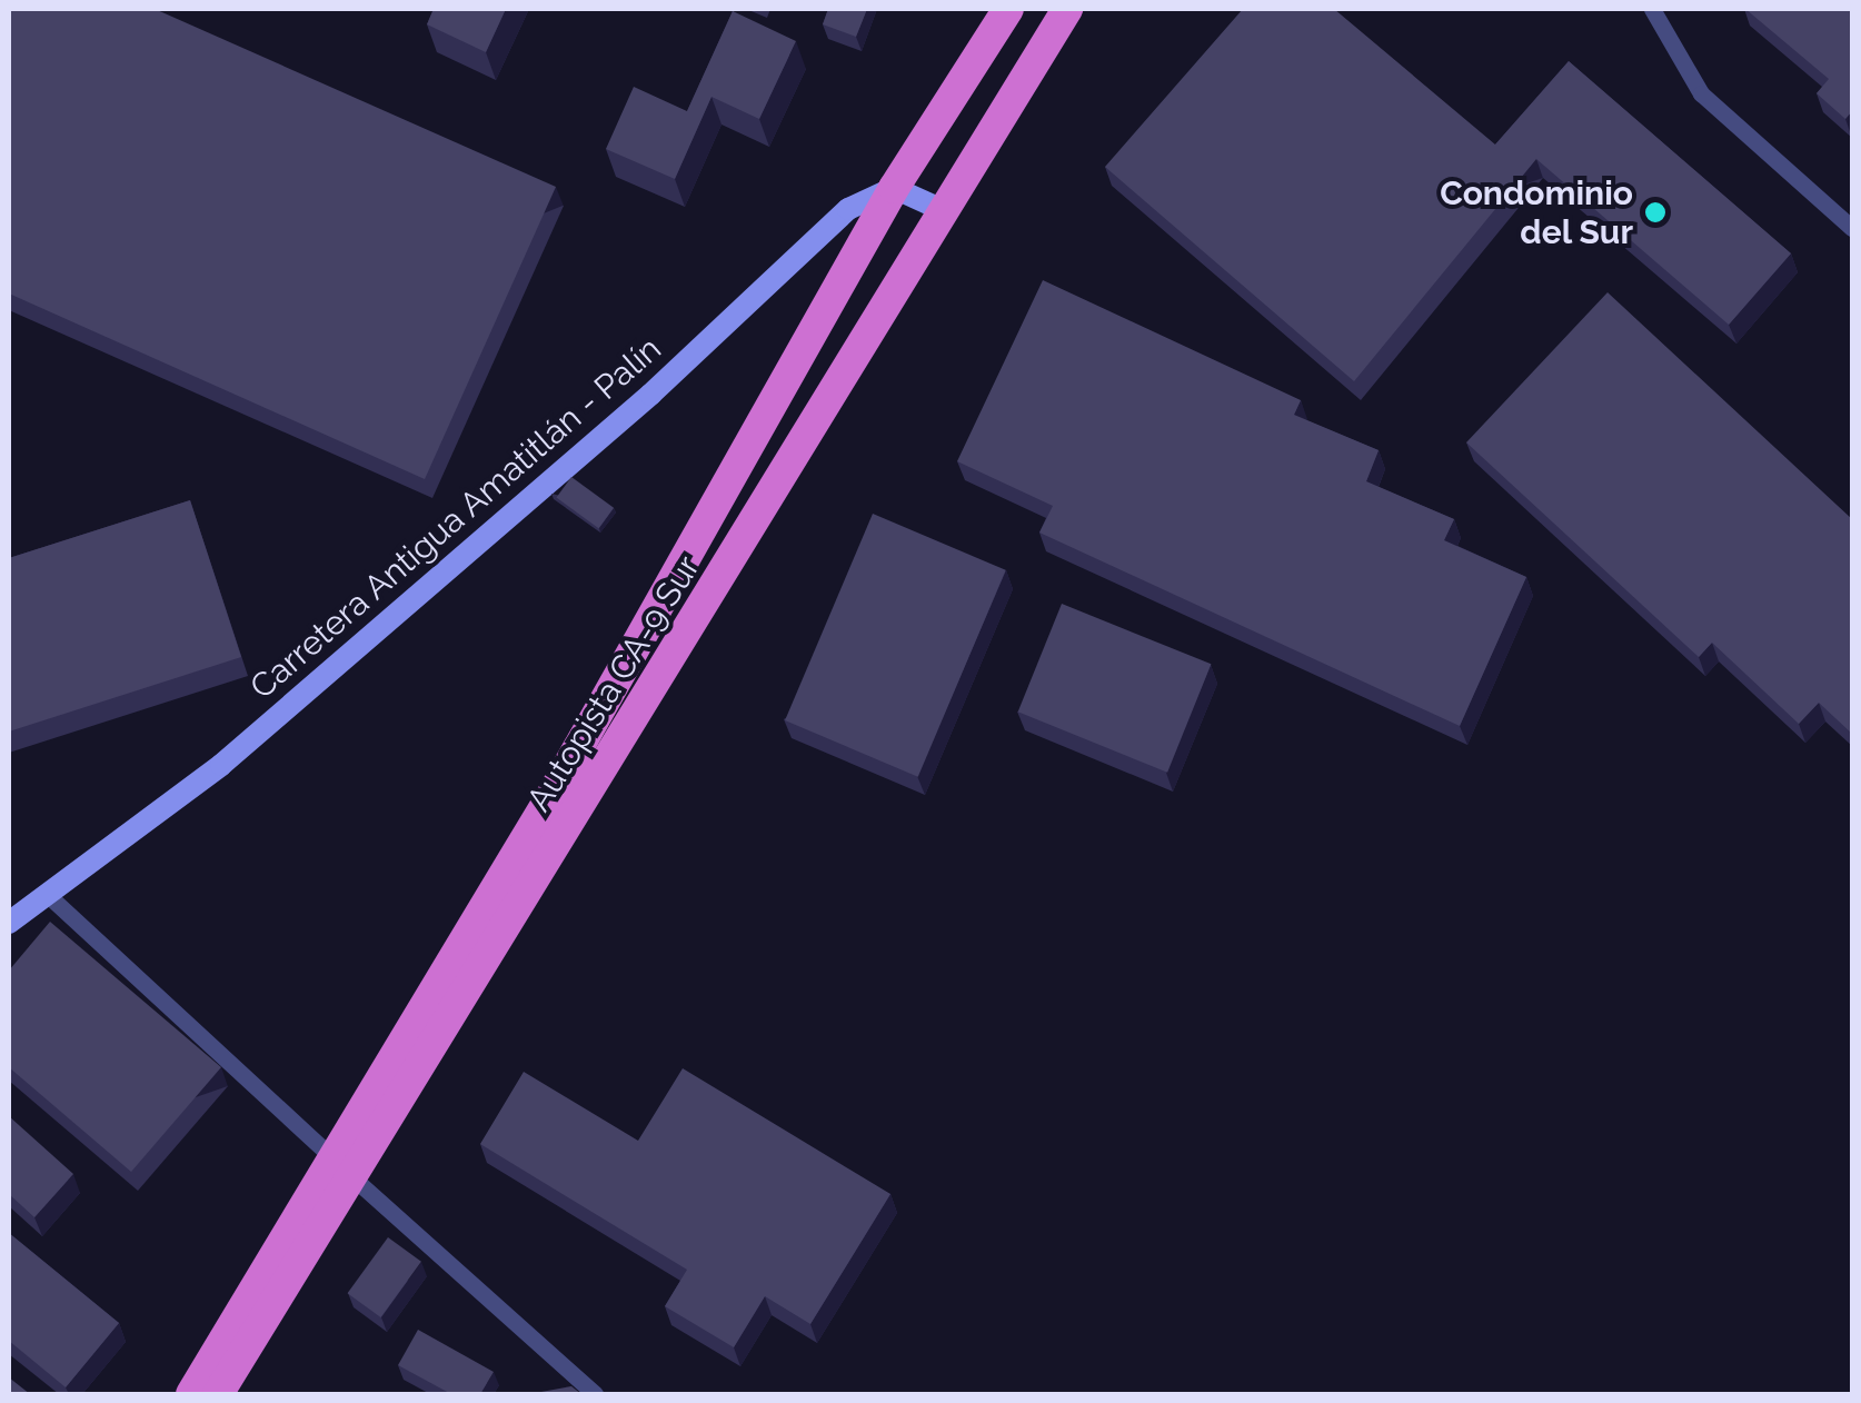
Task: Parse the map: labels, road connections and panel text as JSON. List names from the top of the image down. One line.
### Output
{"streets":{"highway":["Autopista CA-9 Sur"],"main road":["Carretera Antigua Amatitlán - Palín"]},"crossings":[["Carretera Antigua Amatitlán - Palín","Autopista CA-9 Sur"]],"places":["Condominio del Sur"]}
